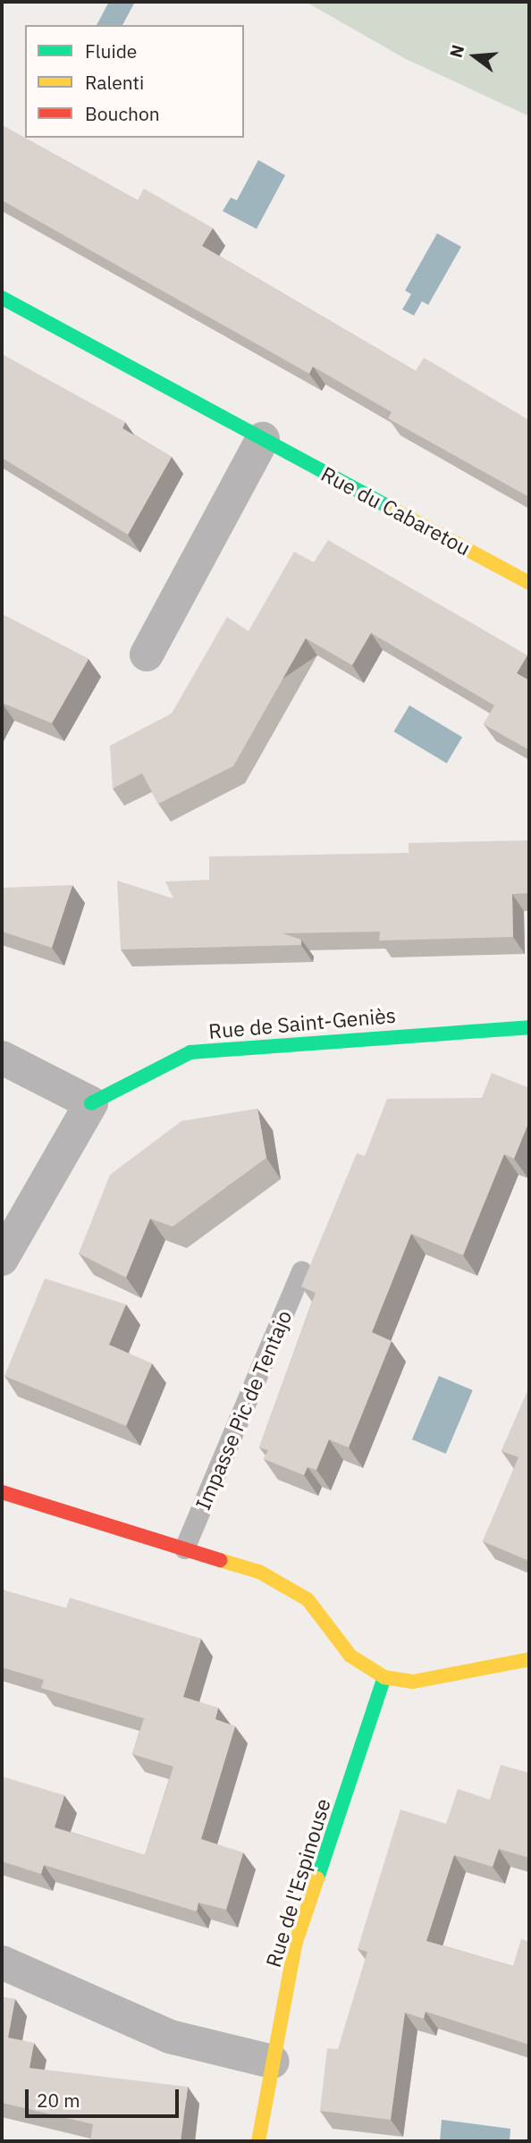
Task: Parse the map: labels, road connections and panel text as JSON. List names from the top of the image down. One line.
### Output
{"streets":{"street":["Rue du Cabaretou","Rue de Saint-Geniès","Rue de l'Espinouse"],"lane":["Impasse Pic de Tentajo"]},"legend":["Fluide","Ralenti","Bouchon"],"scale_bar":"20 m","north":"left"}
